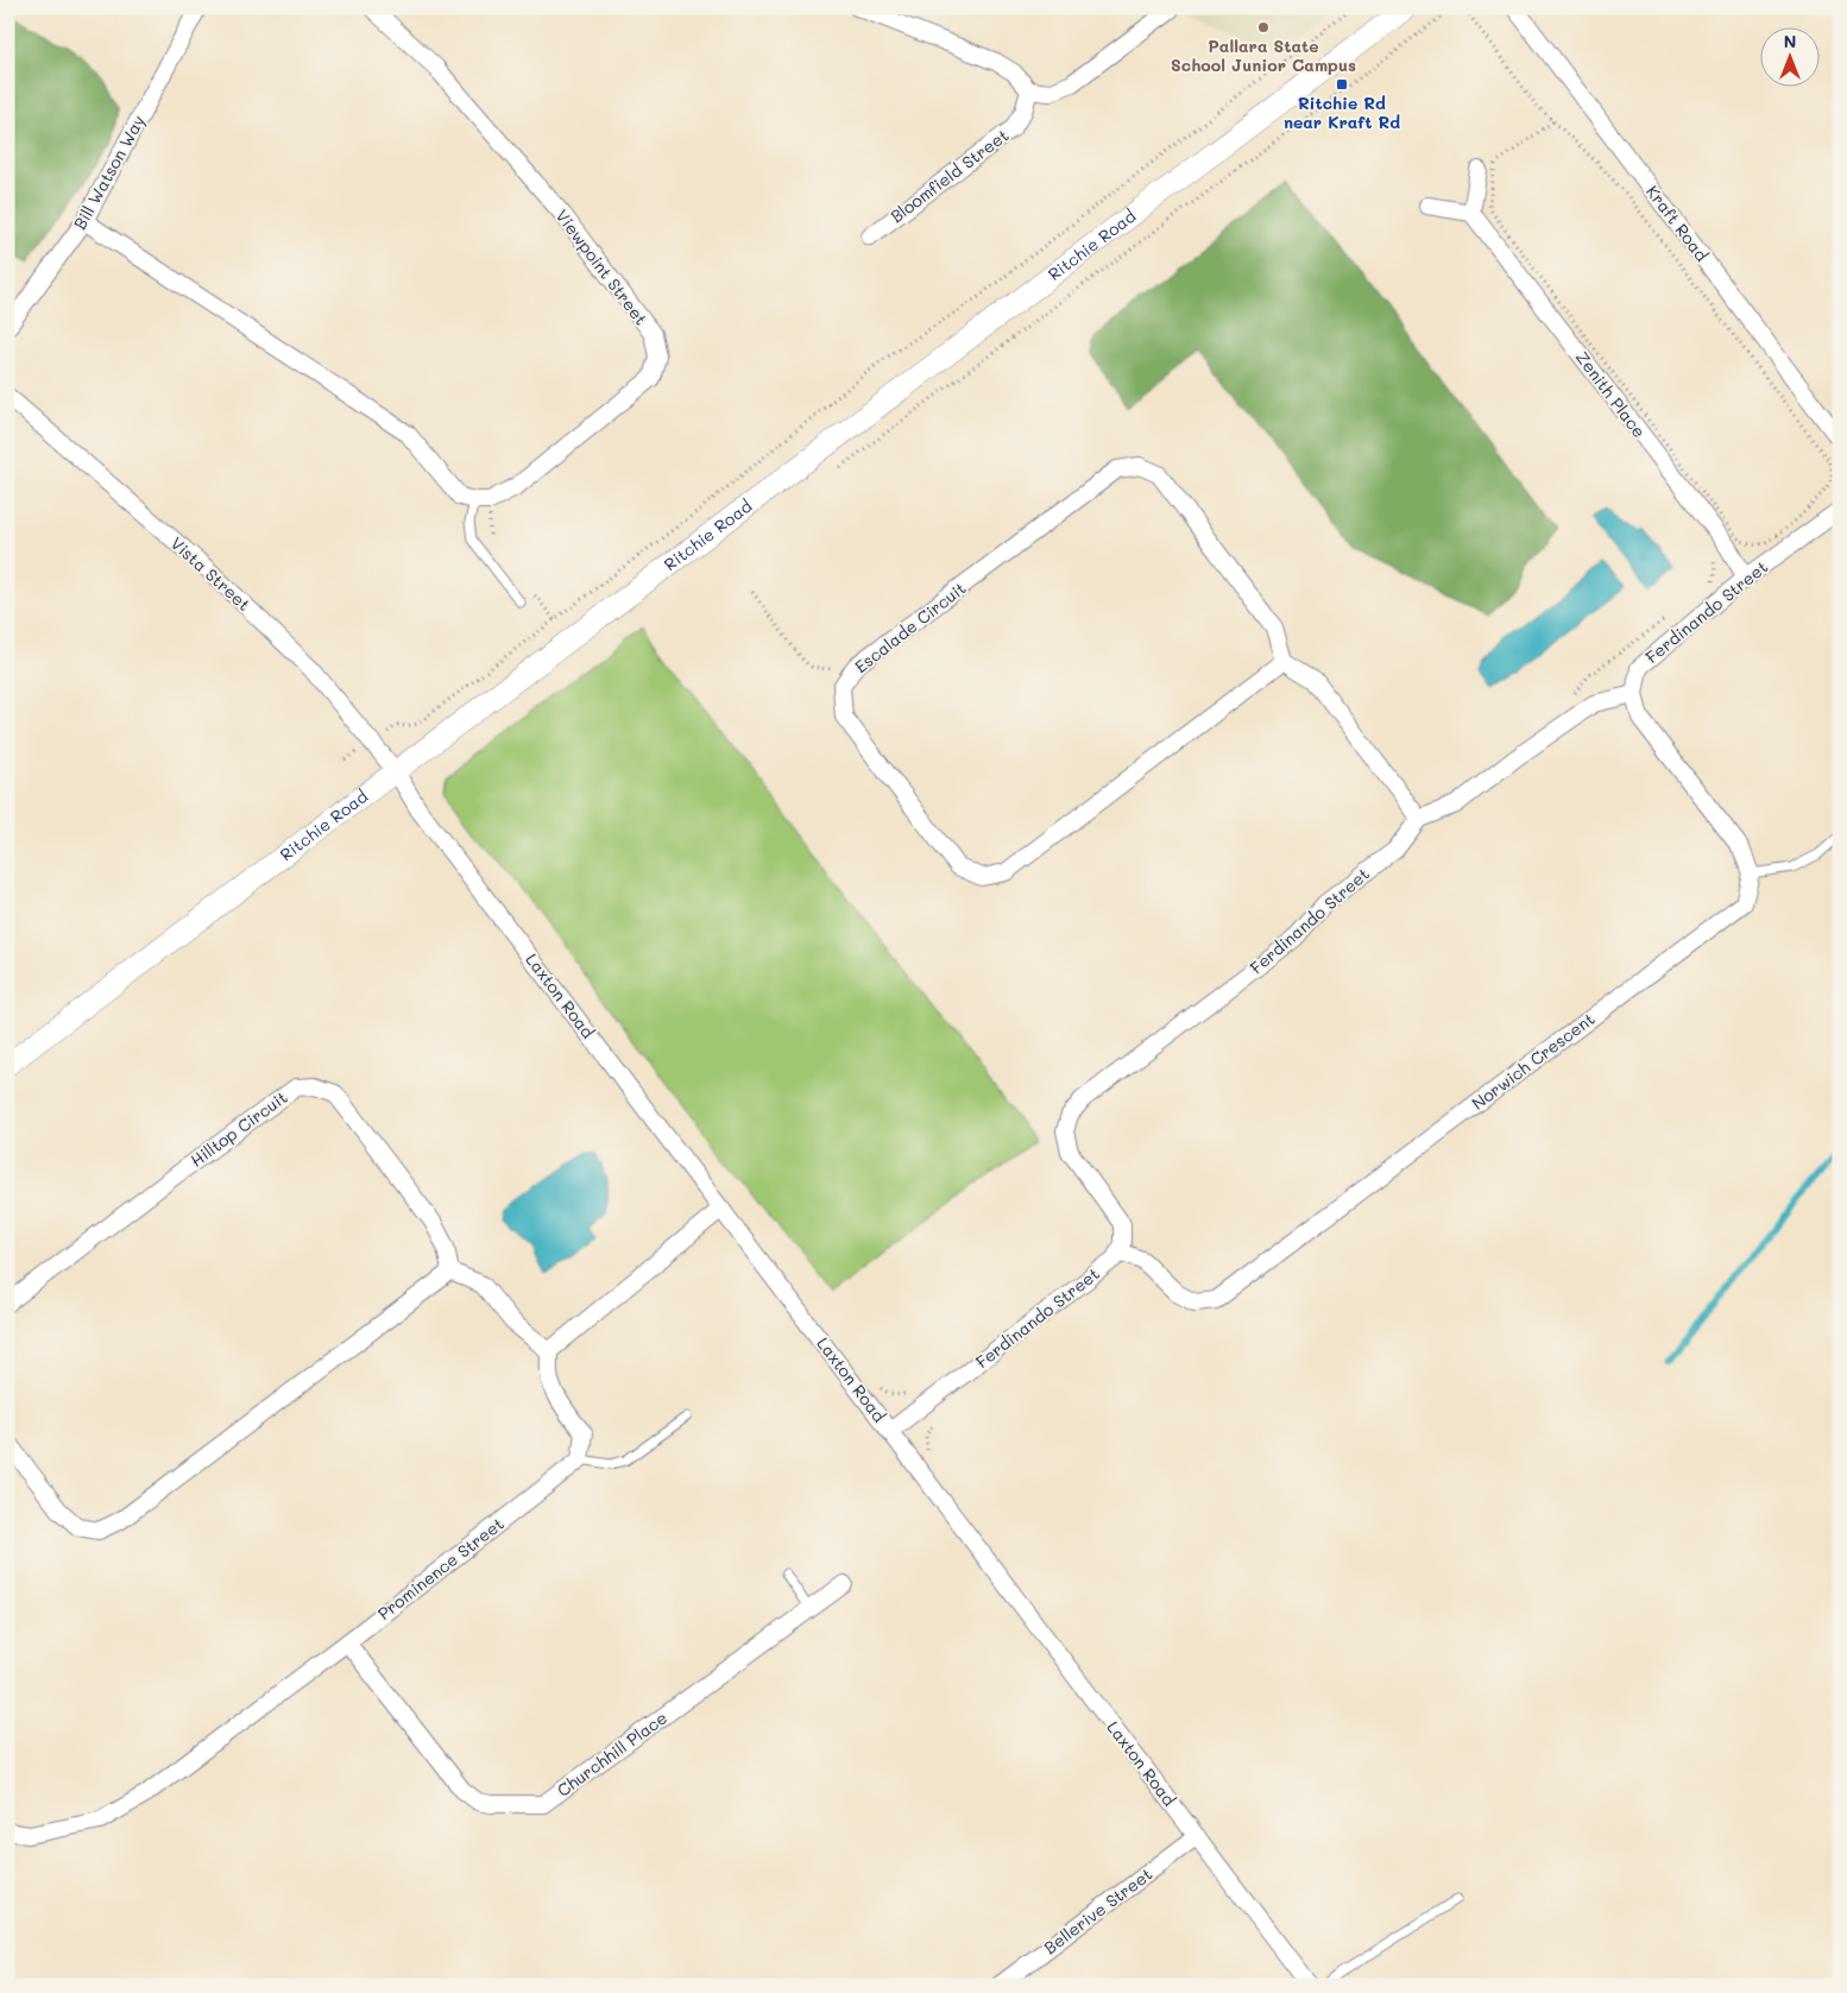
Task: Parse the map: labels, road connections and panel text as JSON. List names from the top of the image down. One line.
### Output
{"streets":{"street":["Bill Watson Way","Bloomfield Street","Kraft Road","Ritchie Road","Viewpoint Street","Zenith Place","Vista Street","Ferdinando Street","Escalade Circuit","Laxton Road","Norwich Crescent","Hilltop Circuit","Prominence Street","Churchhill Place","Bellerive Street"]},"crossings":[["Ritchie Road","Vista Street"],["Ritchie Road","Laxton Road"],["Zenith Place","Ferdinando Street"],["Vista Street","Laxton Road"],["Ferdinando Street","Laxton Road"],["Ferdinando Street","Norwich Crescent"],["Laxton Road","Bellerive Street"],["Prominence Street","Churchhill Place"]],"places":{"other":["Pallara State School Junior Campus"],"transit":["Ritchie Rd near Kraft Rd"]},"north":"top"}
